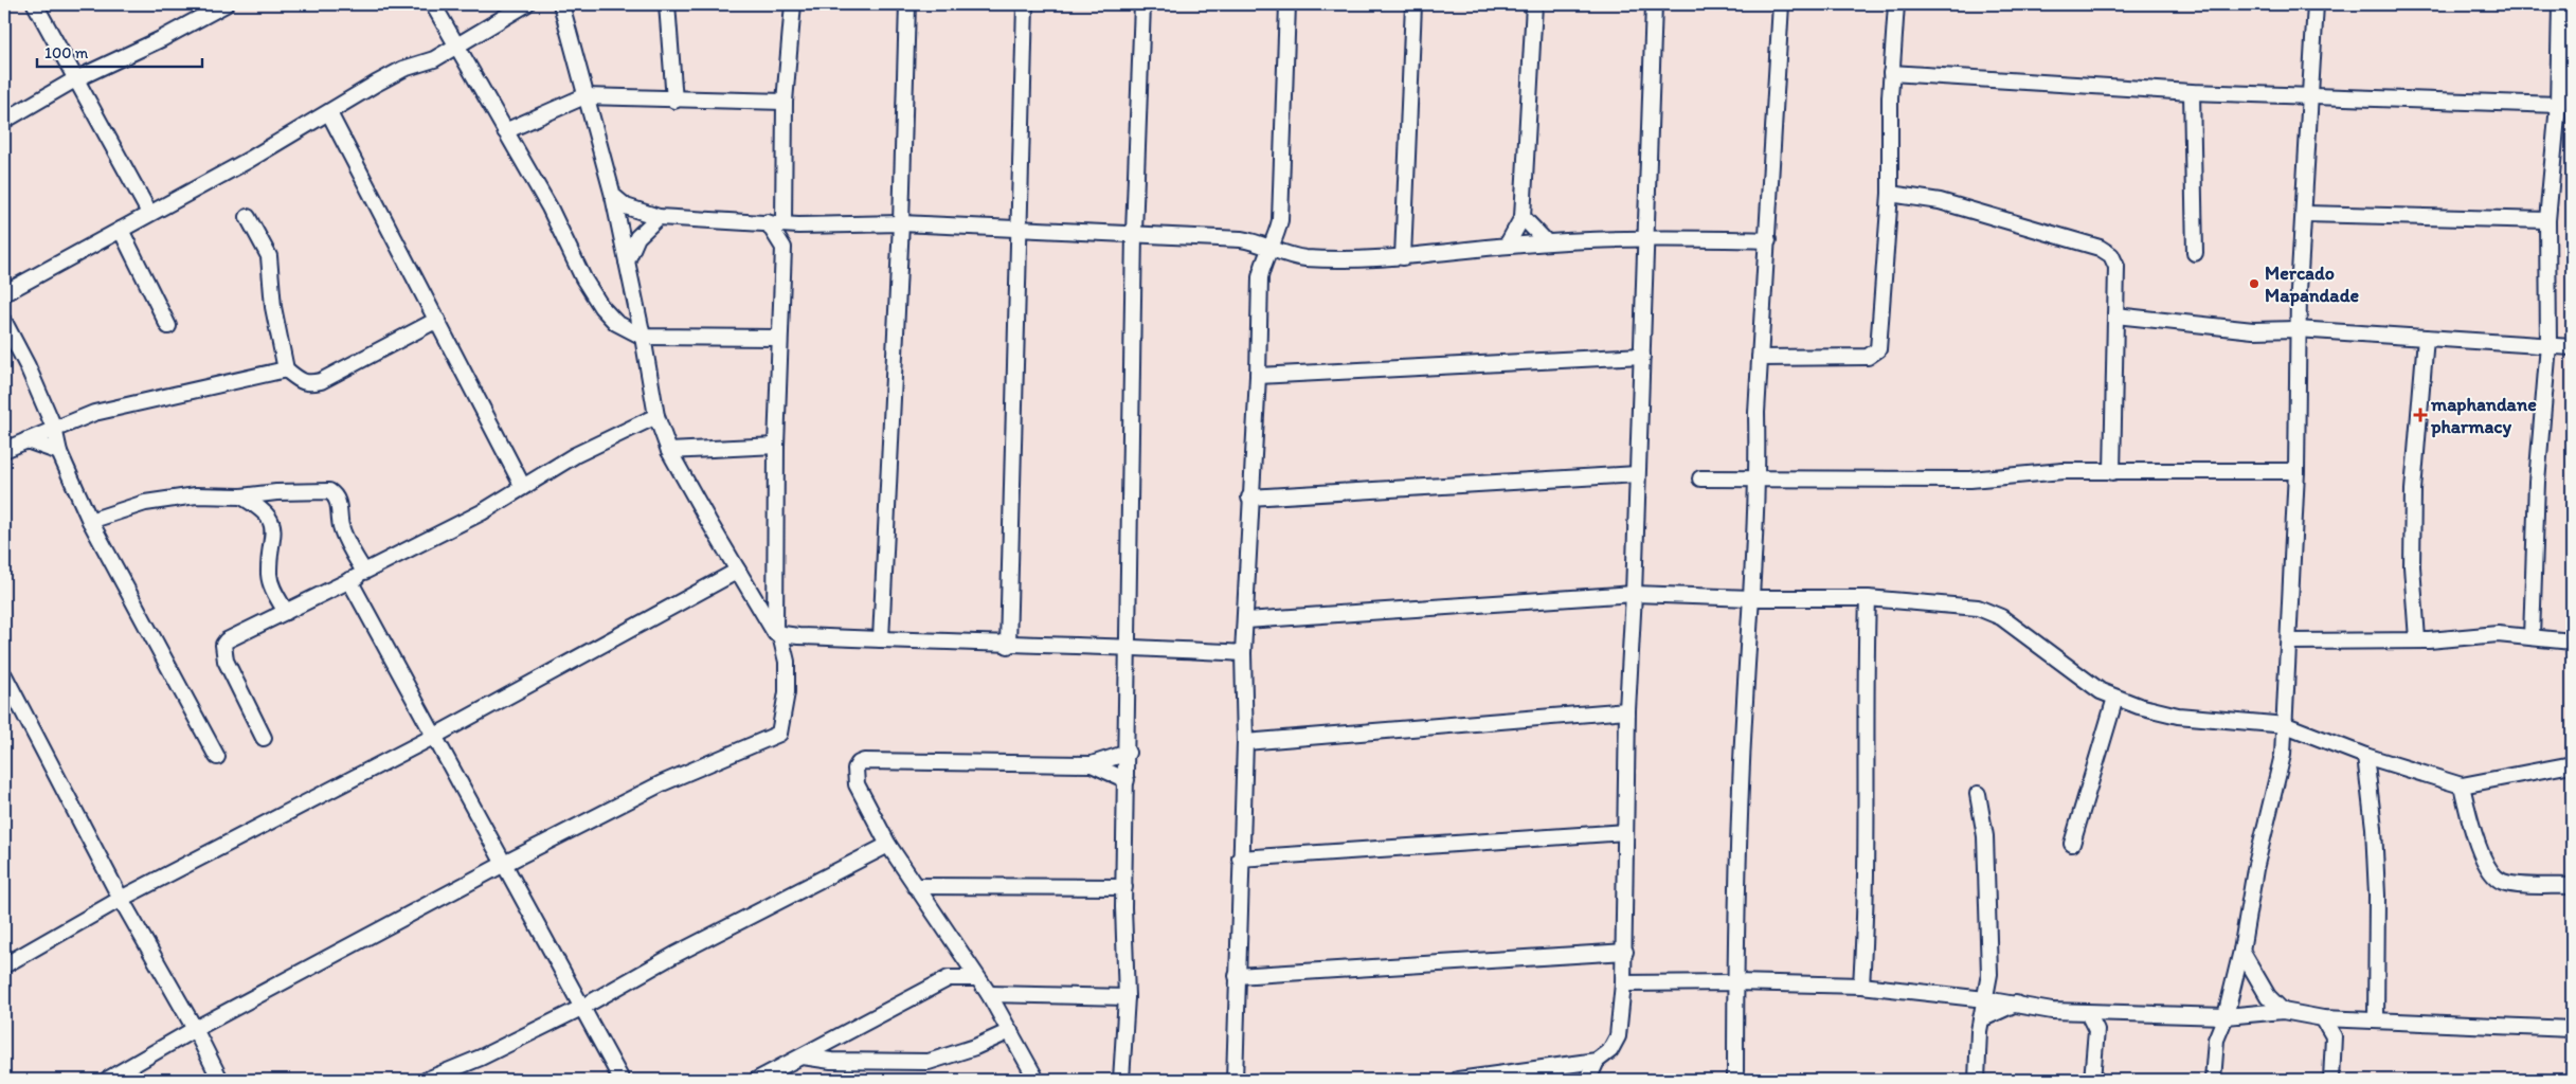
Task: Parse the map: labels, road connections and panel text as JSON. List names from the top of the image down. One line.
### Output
{"places":{"other":["Mercado Mapandade"],"health":["maphandane pharmacy"]},"scale_bar":"100 m"}
